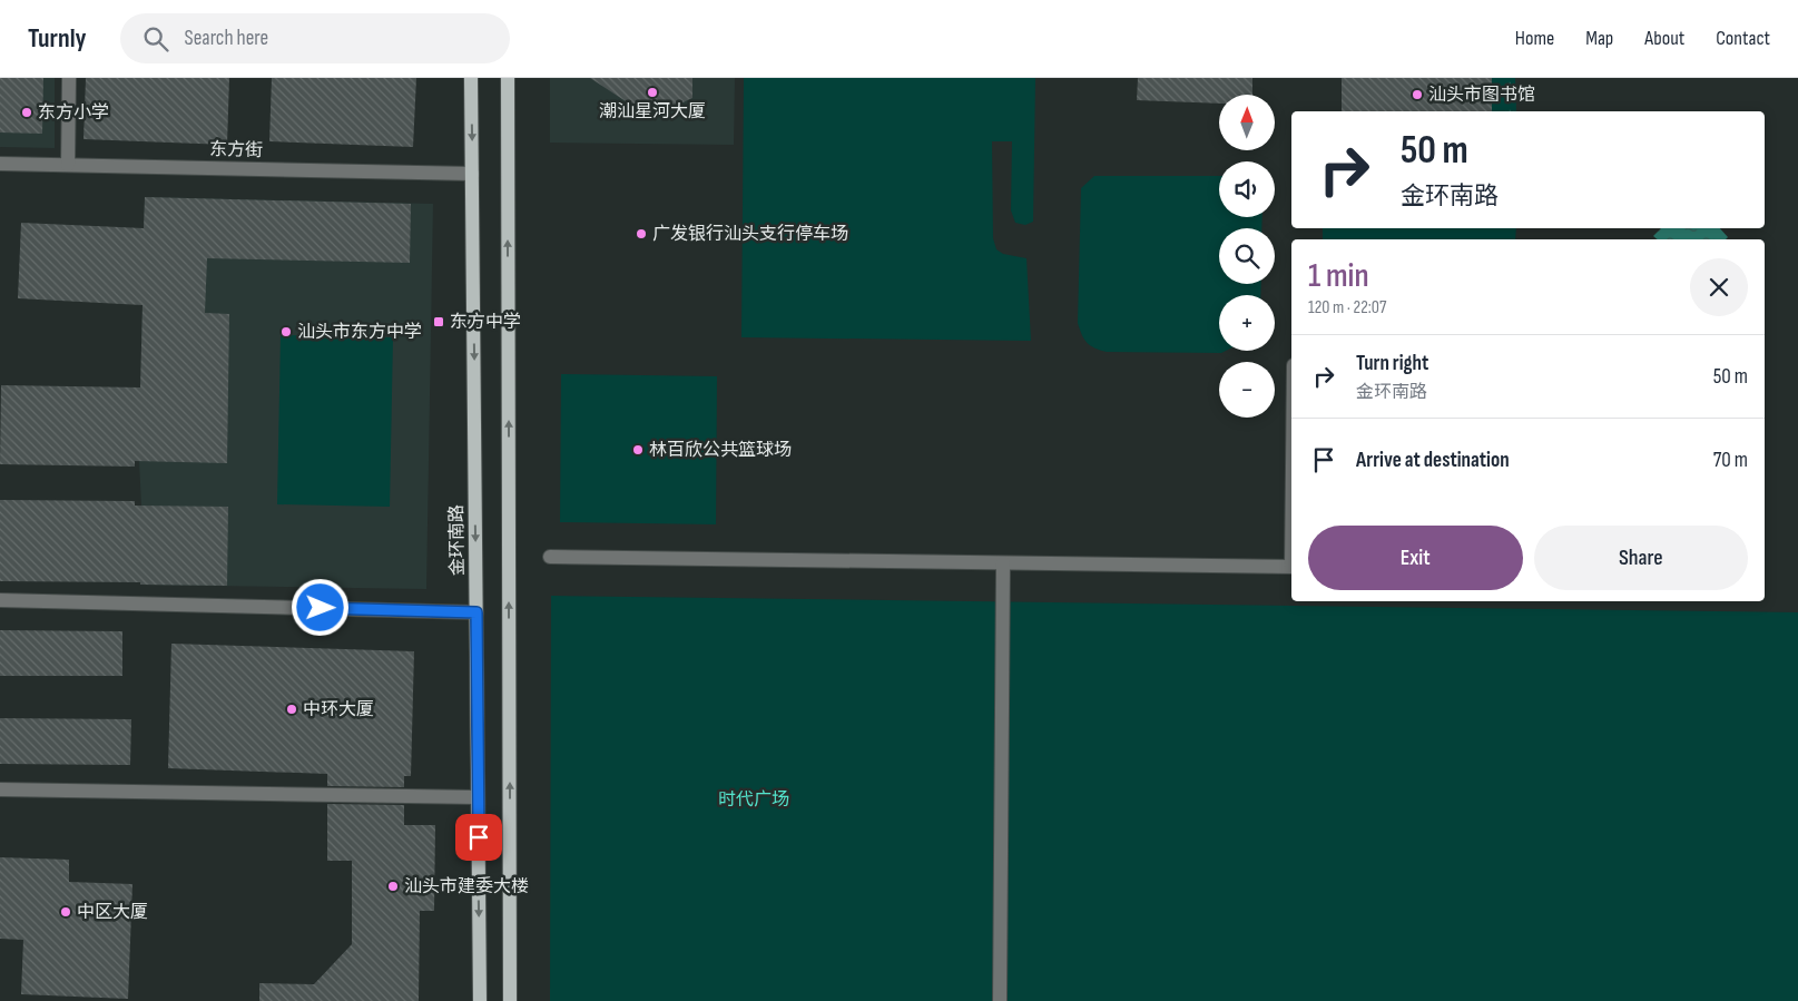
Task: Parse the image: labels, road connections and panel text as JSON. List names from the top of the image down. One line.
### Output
{"streets":{"main road":["金环南路"],"street":["东方街"]},"crossings":[["东方街","金环南路"]],"parks":["时代广场"],"places":{"other":["潮汕星河大厦","汕头市图书馆","东方小学","广发银行汕头支行停车场","汕头市东方中学","林百欣公共篮球场","中环大厦","汕头市建委大楼","中区大厦"],"transit":["东方中学"]},"north":"top","page":{"header":"Turnly","search":"Search here","nav":["Home","Map","About","Contact"],"map_buttons":["+","−"],"turn":["50 m","金环南路"],"heading":["1 min","120 m · 22:07"],"list":[{"name":"Turn right","note":"金环南路","value":"50 m"},{"name":"Arrive at destination","value":"70 m"}],"buttons":["Exit","Share"]}}
